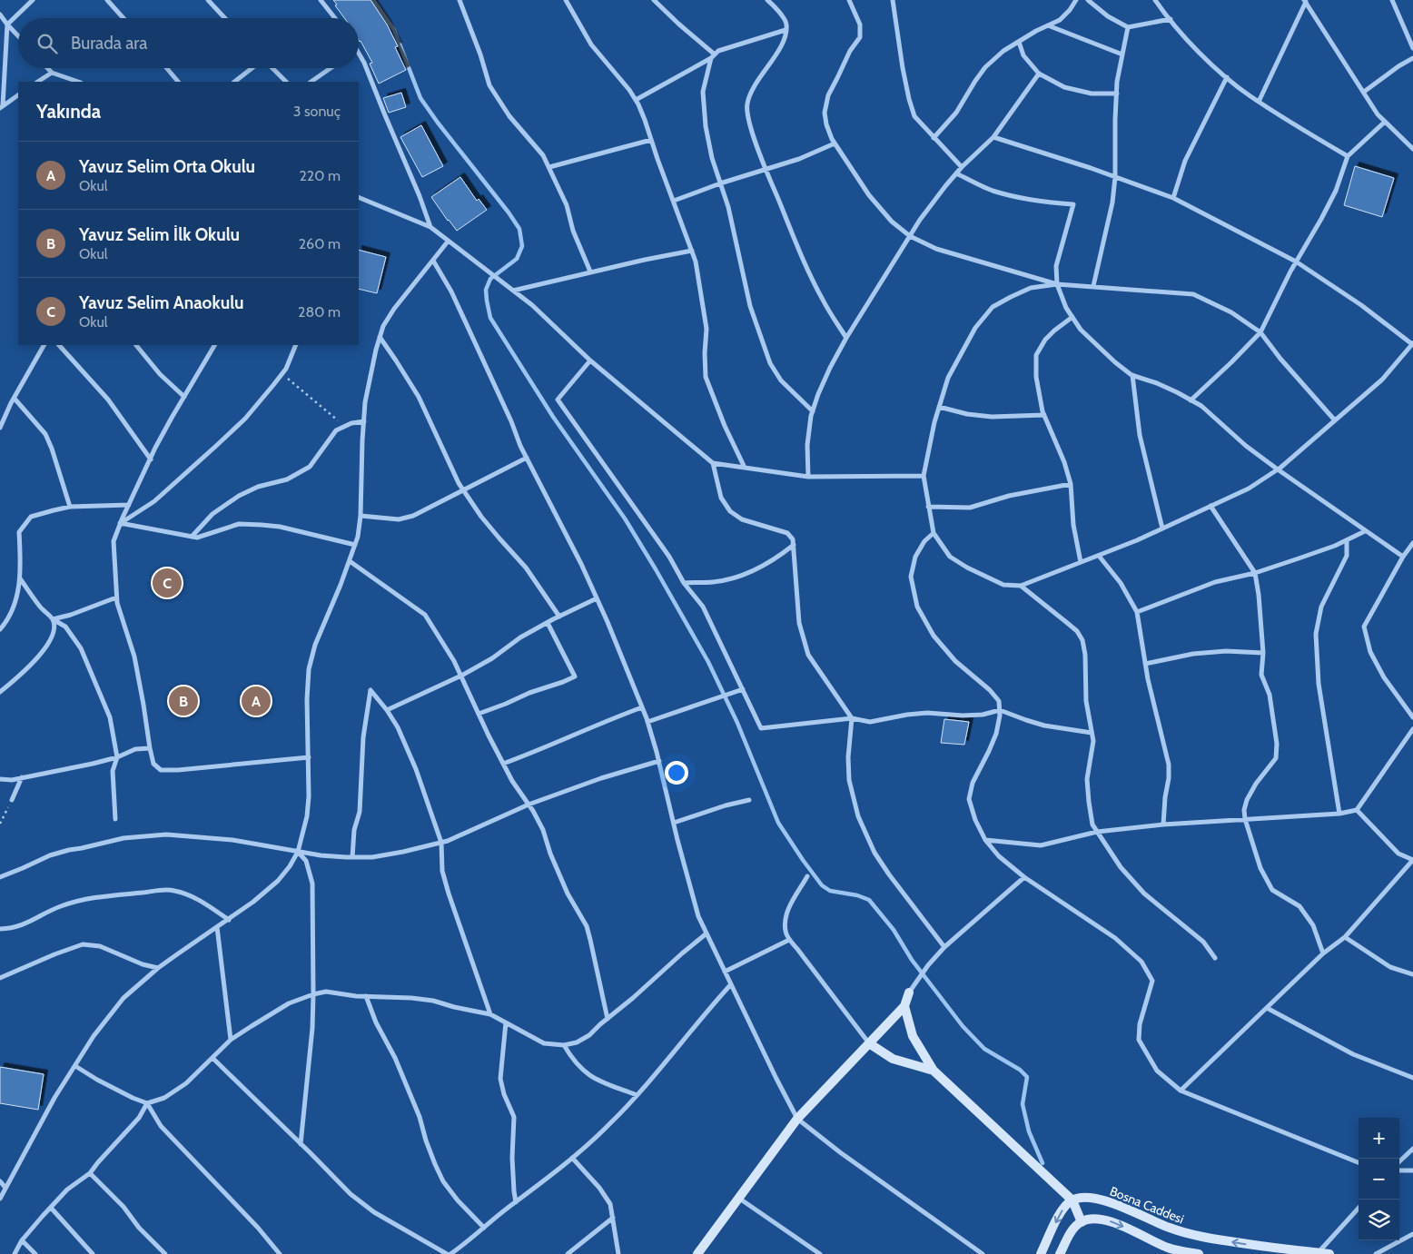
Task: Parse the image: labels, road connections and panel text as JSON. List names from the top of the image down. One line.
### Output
{"streets":{"main road":["Bosna Caddesi"]},"page":{"search":"Burada ara","heading":["Yakında","3 sonuç"],"list":[{"mark":"A","name":"Yavuz Selim Orta Okulu","note":"Okul","value":"220 m"},{"mark":"B","name":"Yavuz Selim İlk Okulu","note":"Okul","value":"260 m"},{"mark":"C","name":"Yavuz Selim Anaokulu","note":"Okul","value":"280 m"}],"pins":["C","A","B"],"map_buttons":["+","−"]}}
